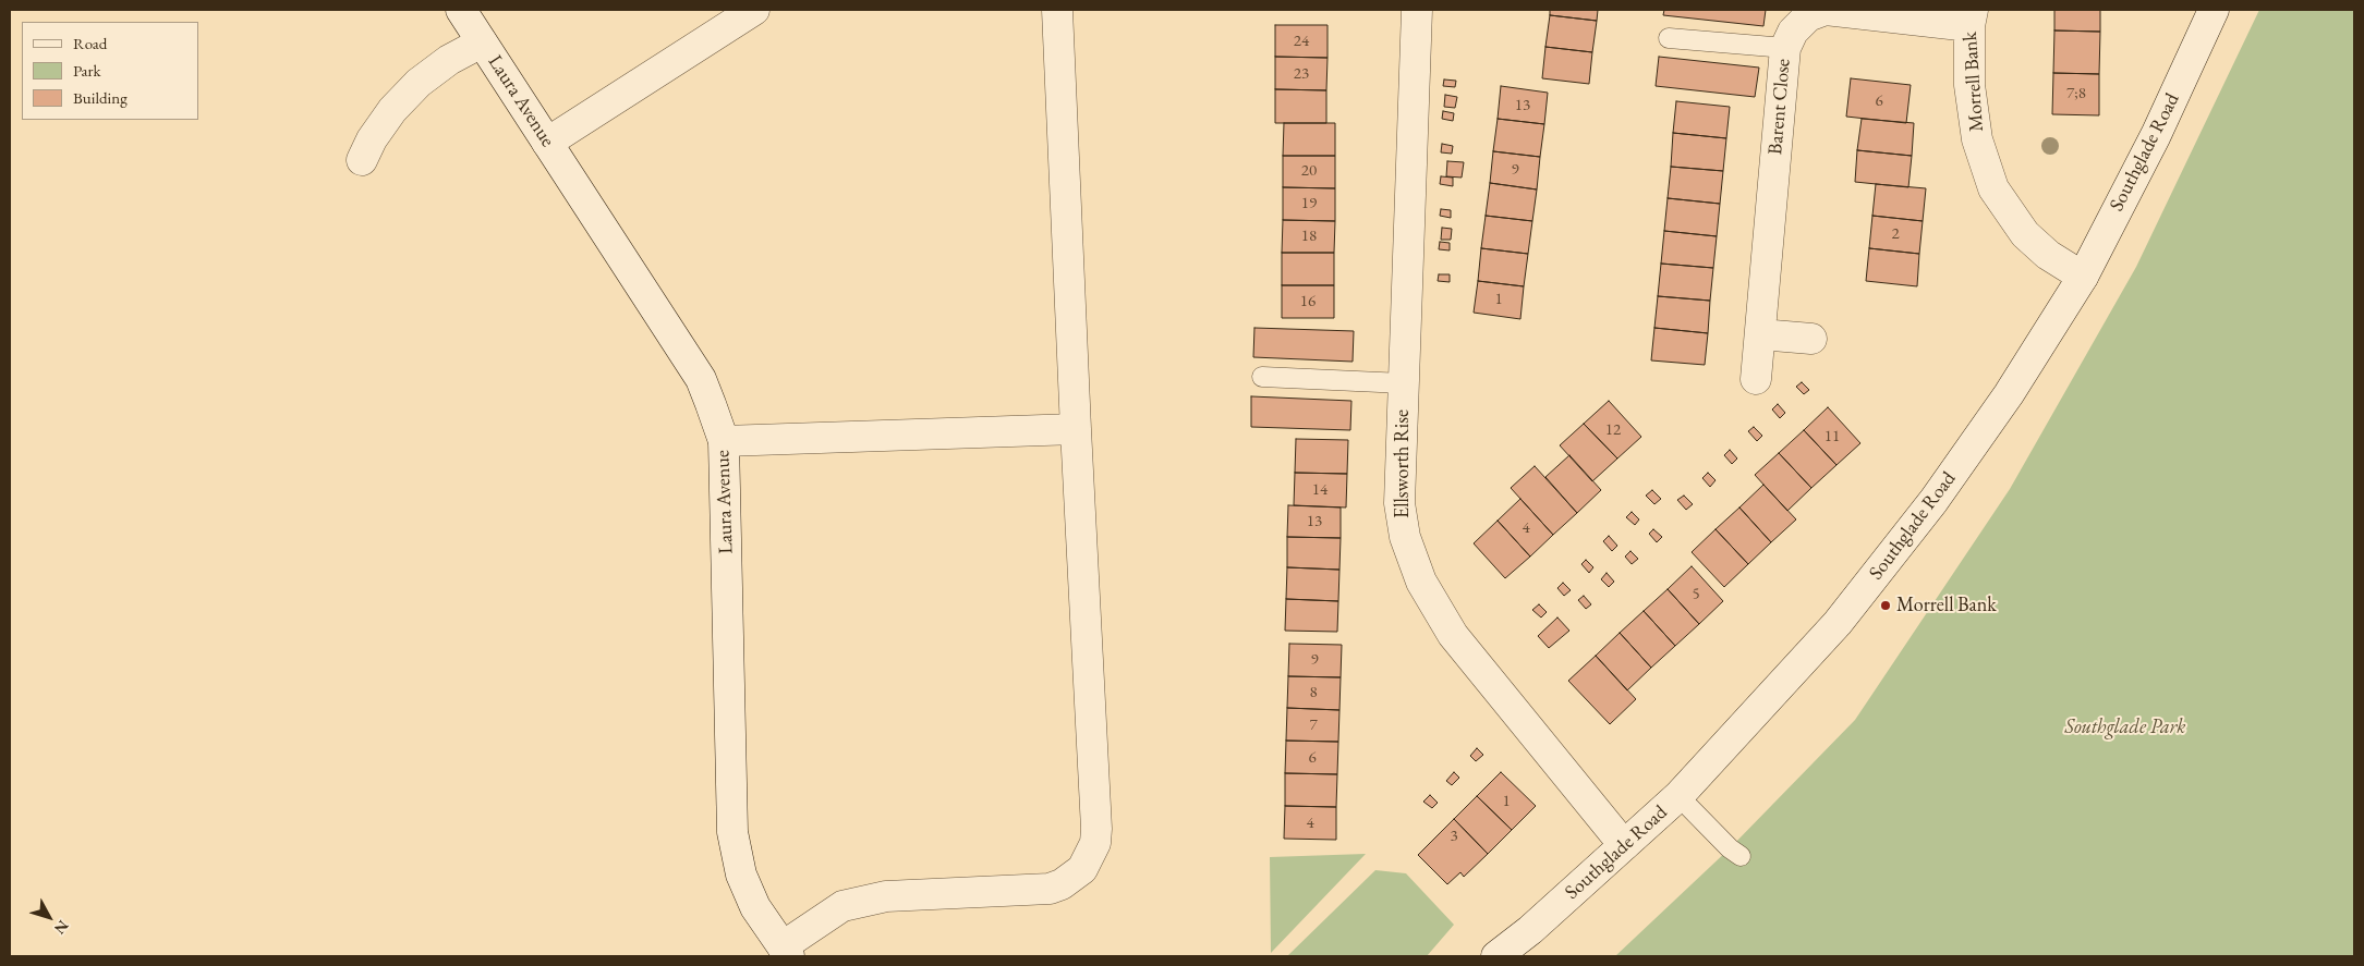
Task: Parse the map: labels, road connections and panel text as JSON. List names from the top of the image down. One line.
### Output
{"streets":{"street":["Morrell Bank","Laura Avenue","Barent Close","Southglade Road","Ellsworth Rise"]},"crossings":[["Morrell Bank","Barent Close"],["Morrell Bank","Southglade Road"],["Southglade Road","Ellsworth Rise"]],"parks":["Southglade Park"],"places":["Morrell Bank"],"house_numbers":["24","23","7;8","6","13","9","20","19","2","18","1","16","12","11","14","13","4","5","9","8","7","6","1","4","3"],"legend":["Road","Park","Building"],"north":"bottom right"}
